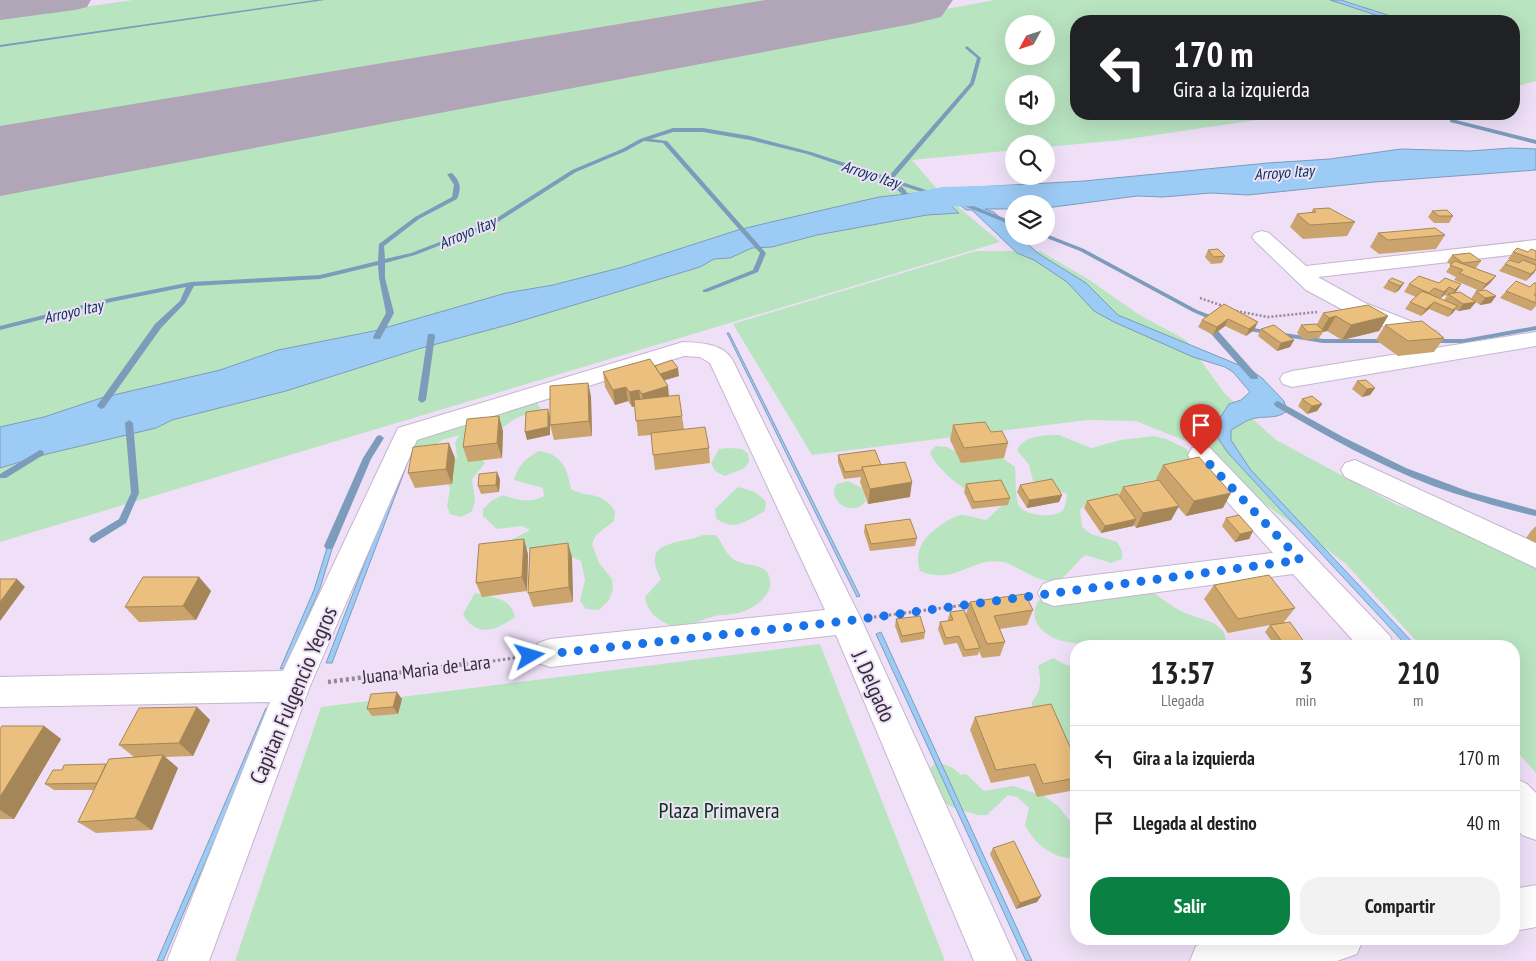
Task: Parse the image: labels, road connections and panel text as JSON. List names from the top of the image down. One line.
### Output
{"streets":{"street":["J. Delgado","Capitan Fulgencio Yegros"],"path":["Juana Maria de Lara"]},"crossings":[["Juana Maria de Lara","Capitan Fulgencio Yegros"],["J. Delgado","Capitan Fulgencio Yegros"]],"water":["Arroyo Itay"],"parks":["Plaza Primavera"],"north":"bottom left","page":{"turn":["170 m","Gira a la izquierda"],"eta":["13:57","Llegada","3","min","210","m"],"list":[{"name":"Gira a la izquierda","value":"170 m"},{"name":"Llegada al destino","value":"40 m"}],"buttons":["Salir","Compartir"]}}
